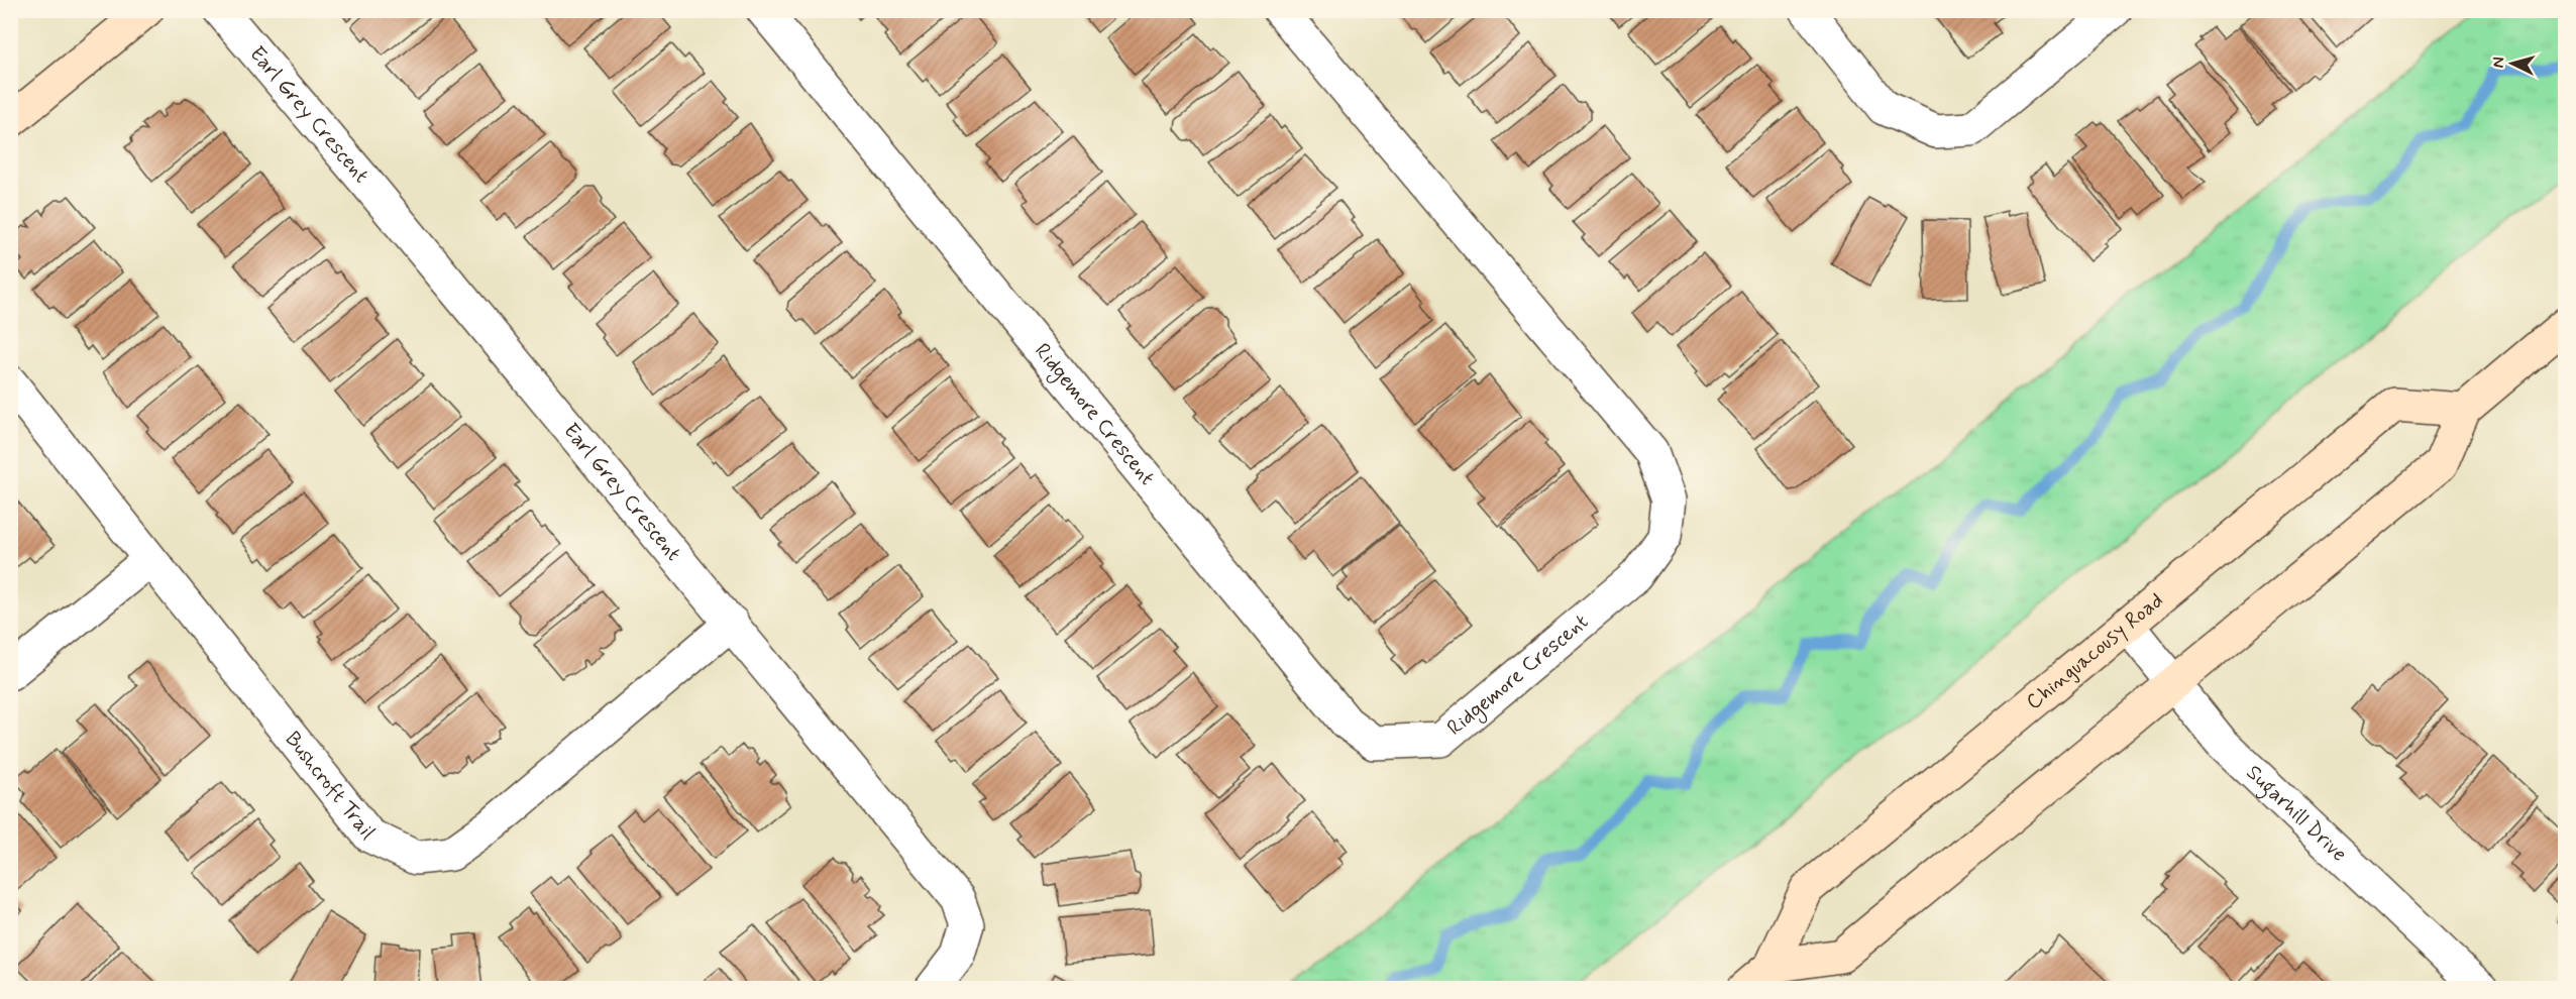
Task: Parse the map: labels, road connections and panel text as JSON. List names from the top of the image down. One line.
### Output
{"streets":{"main road":["Chinguacousy Road"],"street":["Earl Grey Crescent","Ridgemore Crescent","Bushcroft Trail","Sugarhill Drive"]},"crossings":[["Earl Grey Crescent","Bushcroft Trail"],["Chinguacousy Road","Sugarhill Drive"]],"north":"left"}
